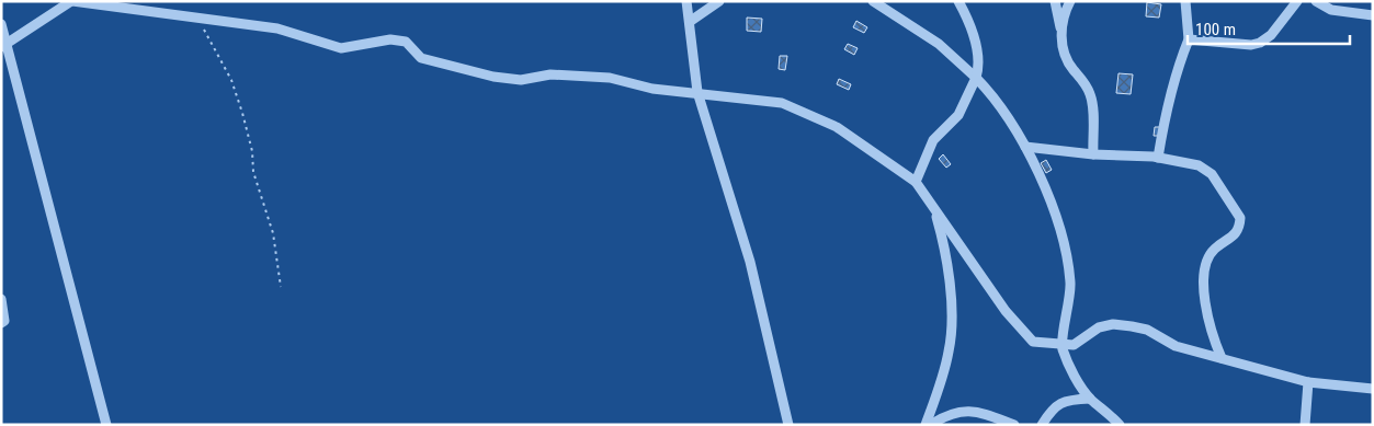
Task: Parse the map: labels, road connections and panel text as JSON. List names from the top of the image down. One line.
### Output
{"scale_bar":"100 m"}
